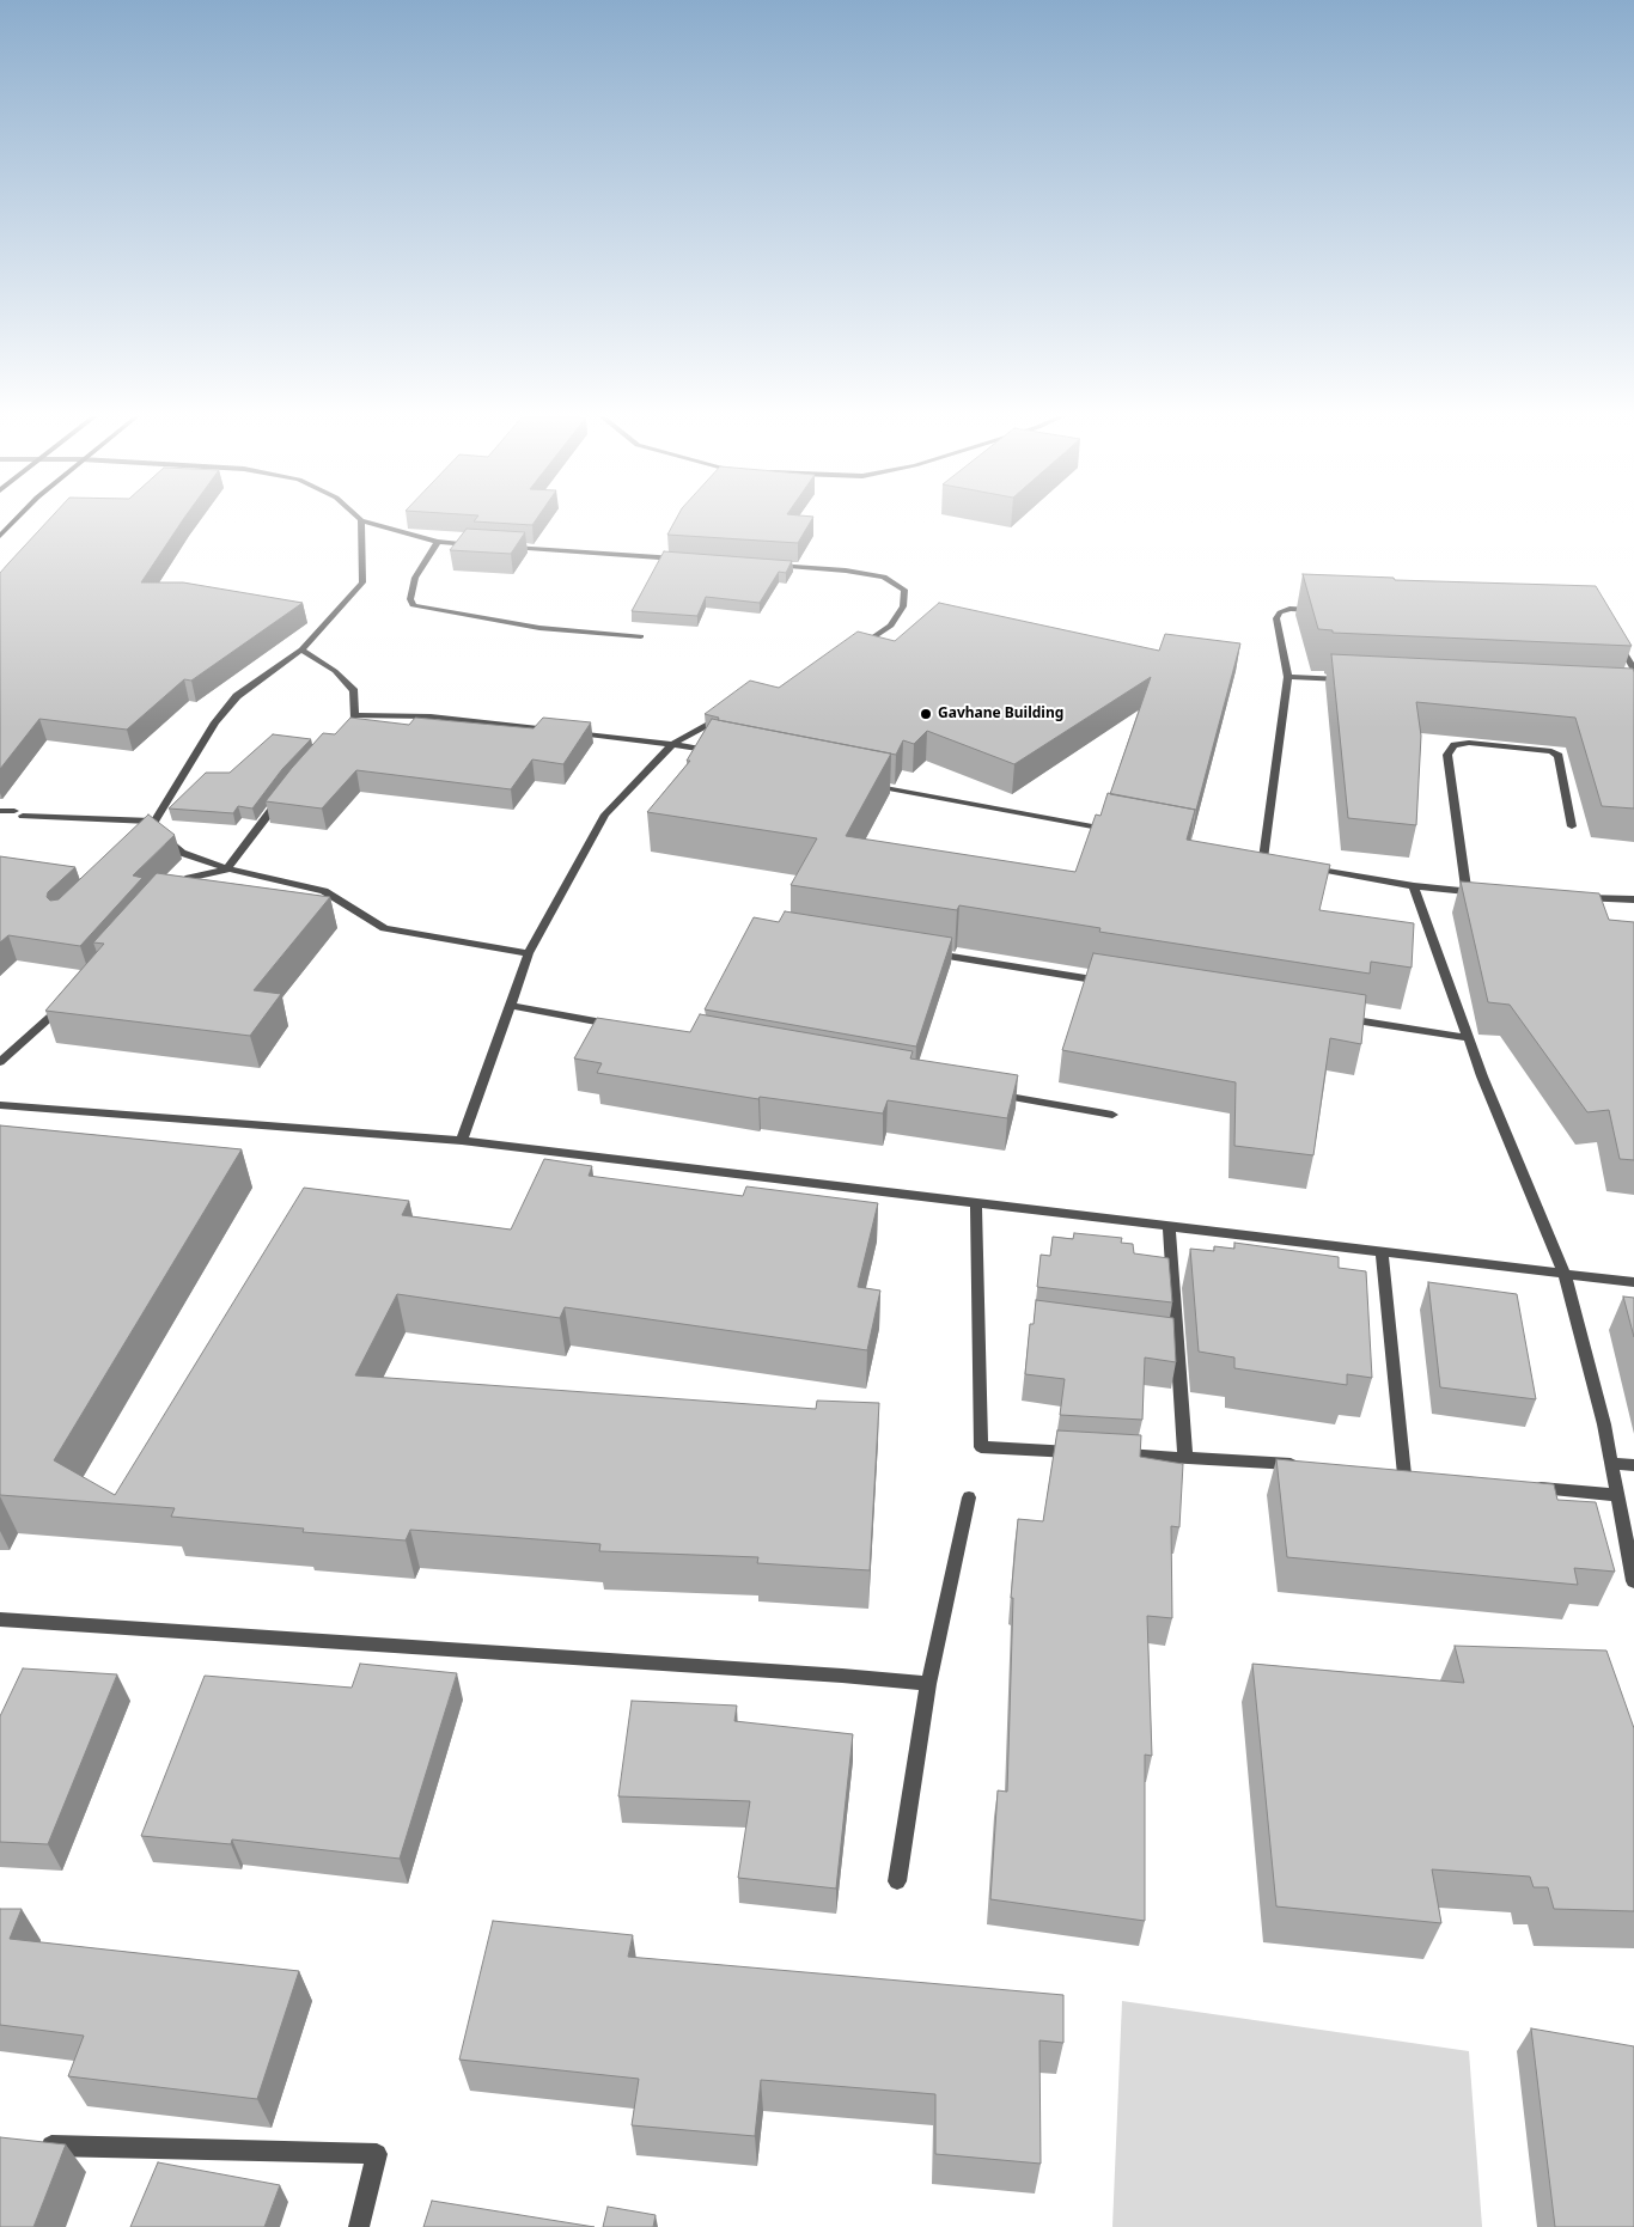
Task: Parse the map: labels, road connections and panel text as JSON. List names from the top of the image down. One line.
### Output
{"places":["Gavhane Building"]}
